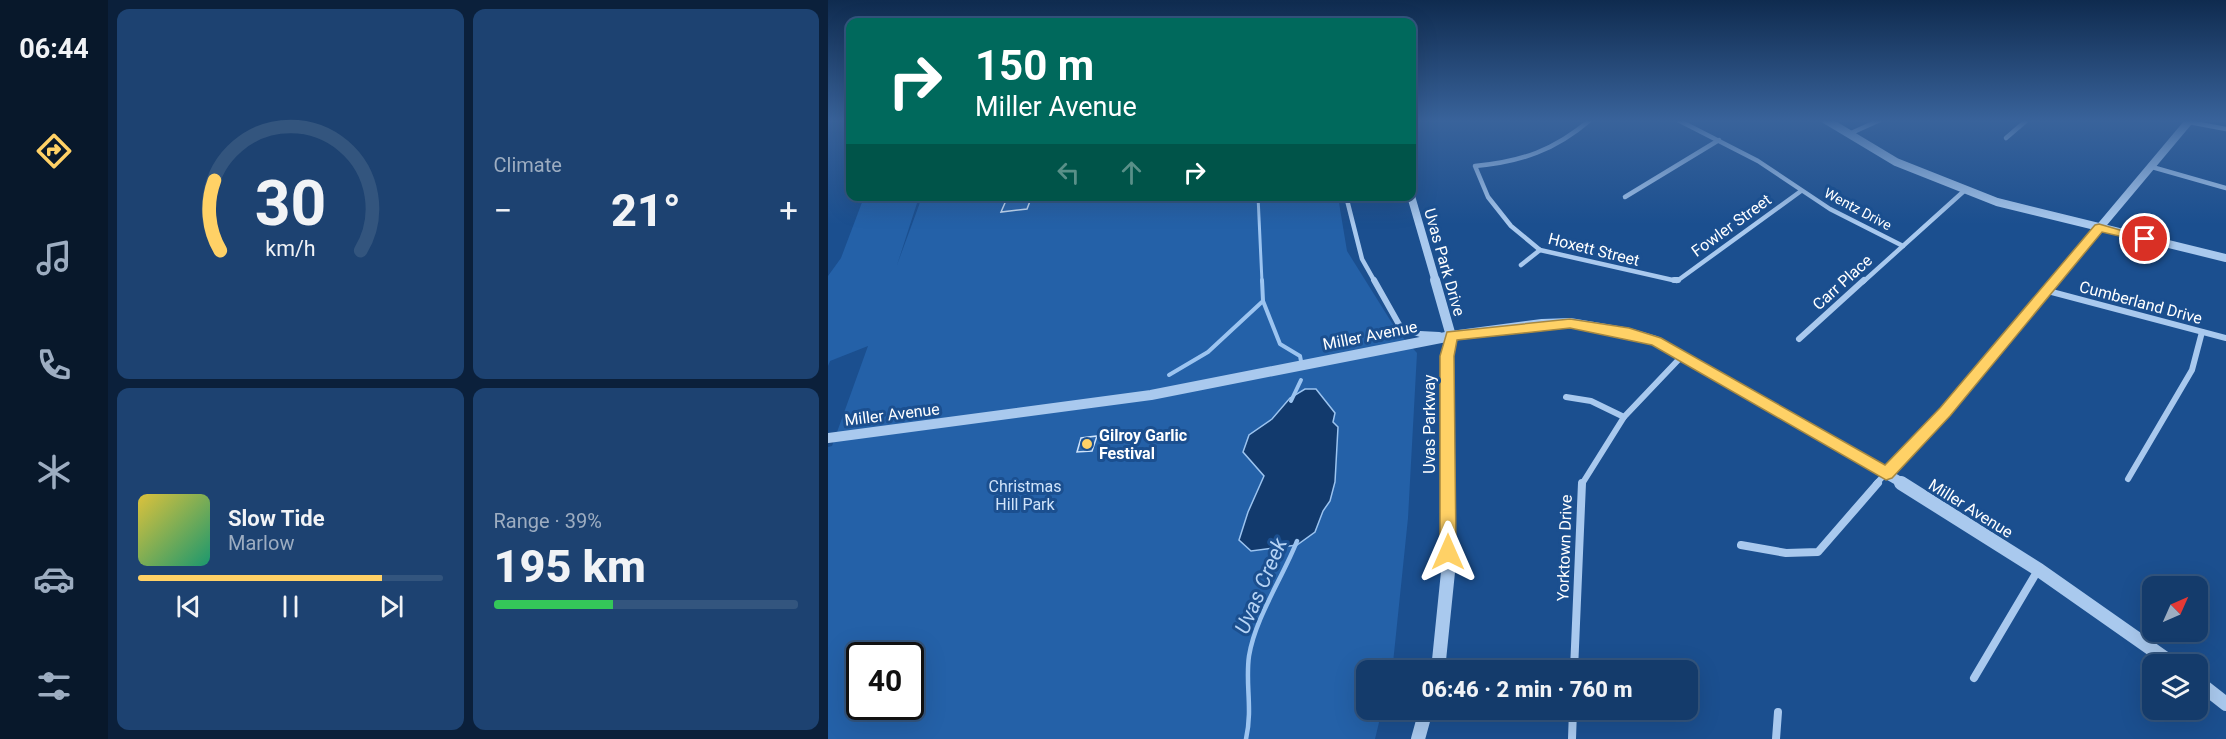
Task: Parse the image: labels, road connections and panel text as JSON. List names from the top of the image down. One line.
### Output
{"streets":{"street":["Wentz Drive","Fowler Street","Hoxett Street","Uvas Park Drive","Carr Place","Cumberland Drive","Miller Avenue","Uvas Parkway","Yorktown Drive"]},"crossings":[["Wentz Drive","Fowler Street"],["Wentz Drive","Carr Place"],["Fowler Street","Hoxett Street"],["Uvas Park Drive","Miller Avenue"],["Uvas Park Drive","Uvas Parkway"],["Miller Avenue","Uvas Parkway"],["Miller Avenue","Yorktown Drive"]],"water":["Uvas Creek"],"parks":["Christmas Hill Park"],"places":["Gilroy Garlic Festival"],"north":"top right","page":{"tabs":"06:44","tile":["Climate",["Range · 39%","195 km"]],"turn":["150 m","Miller Avenue"],"heat":["−","21°","+"],"song":["Slow Tide","Marlow"],"limit":"40","trip":"06:46 · 2 min · 760 m","gauge":["30","km/h"]}}
